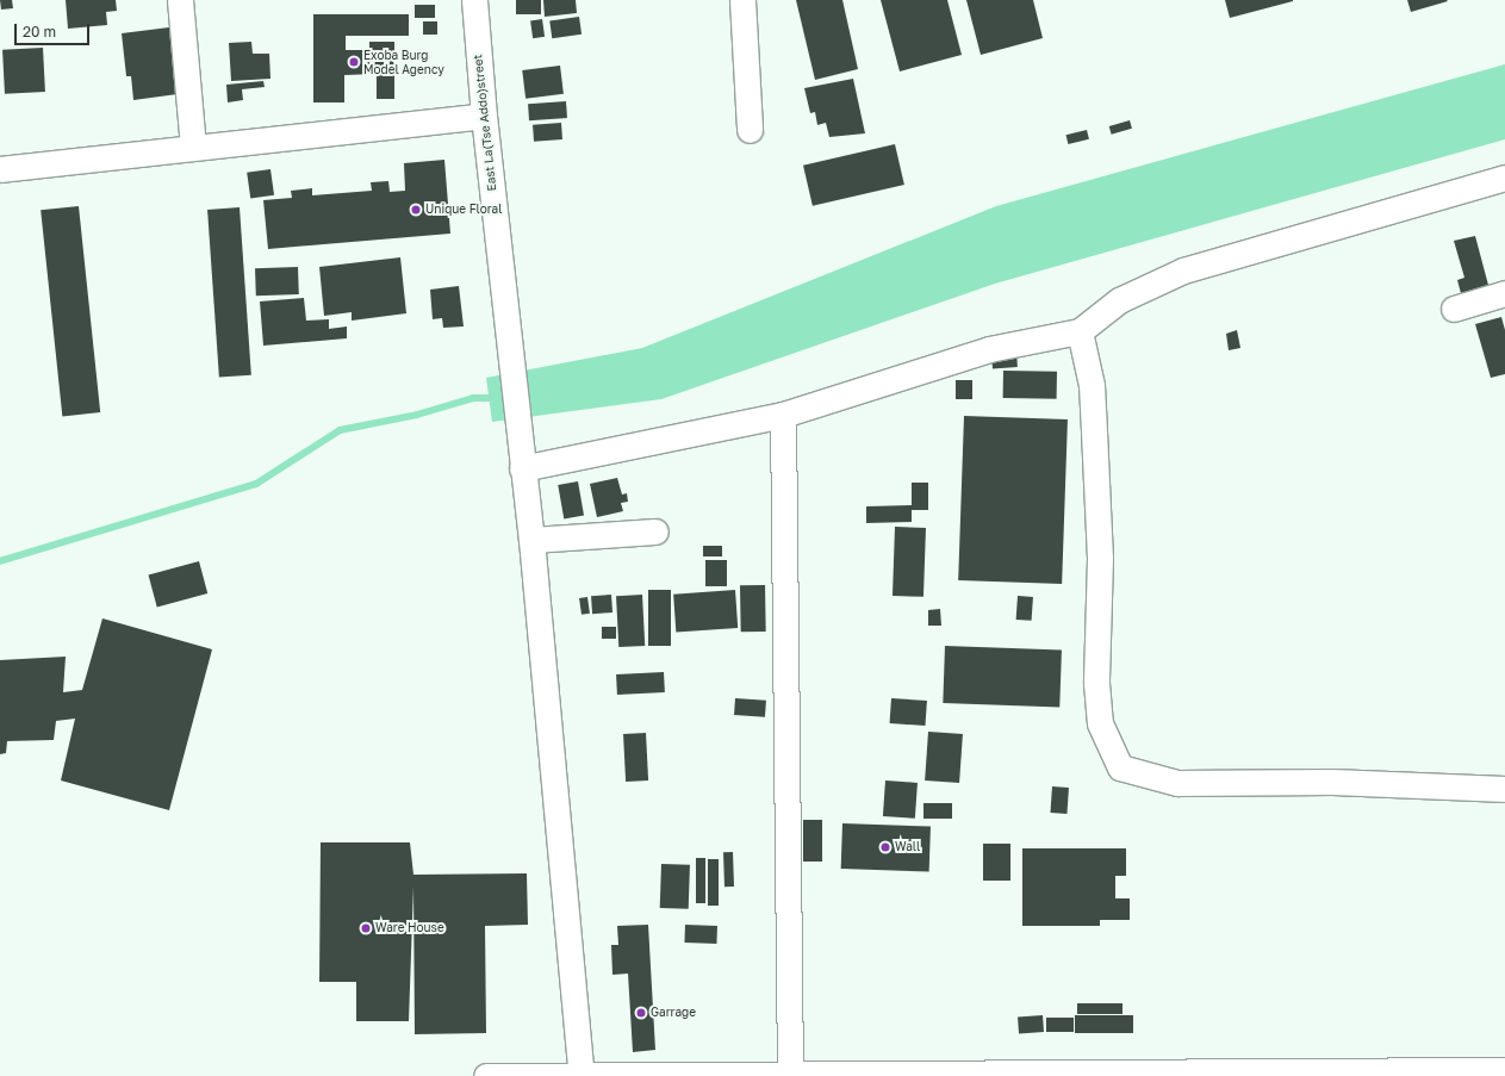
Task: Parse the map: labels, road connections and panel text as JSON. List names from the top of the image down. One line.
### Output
{"streets":{"street":["East La(Tse Addo)street"]},"places":["Exoba Burg Model Agency","Unique Floral","Wall","Ware House","Garrage"],"scale_bar":"20 m"}
